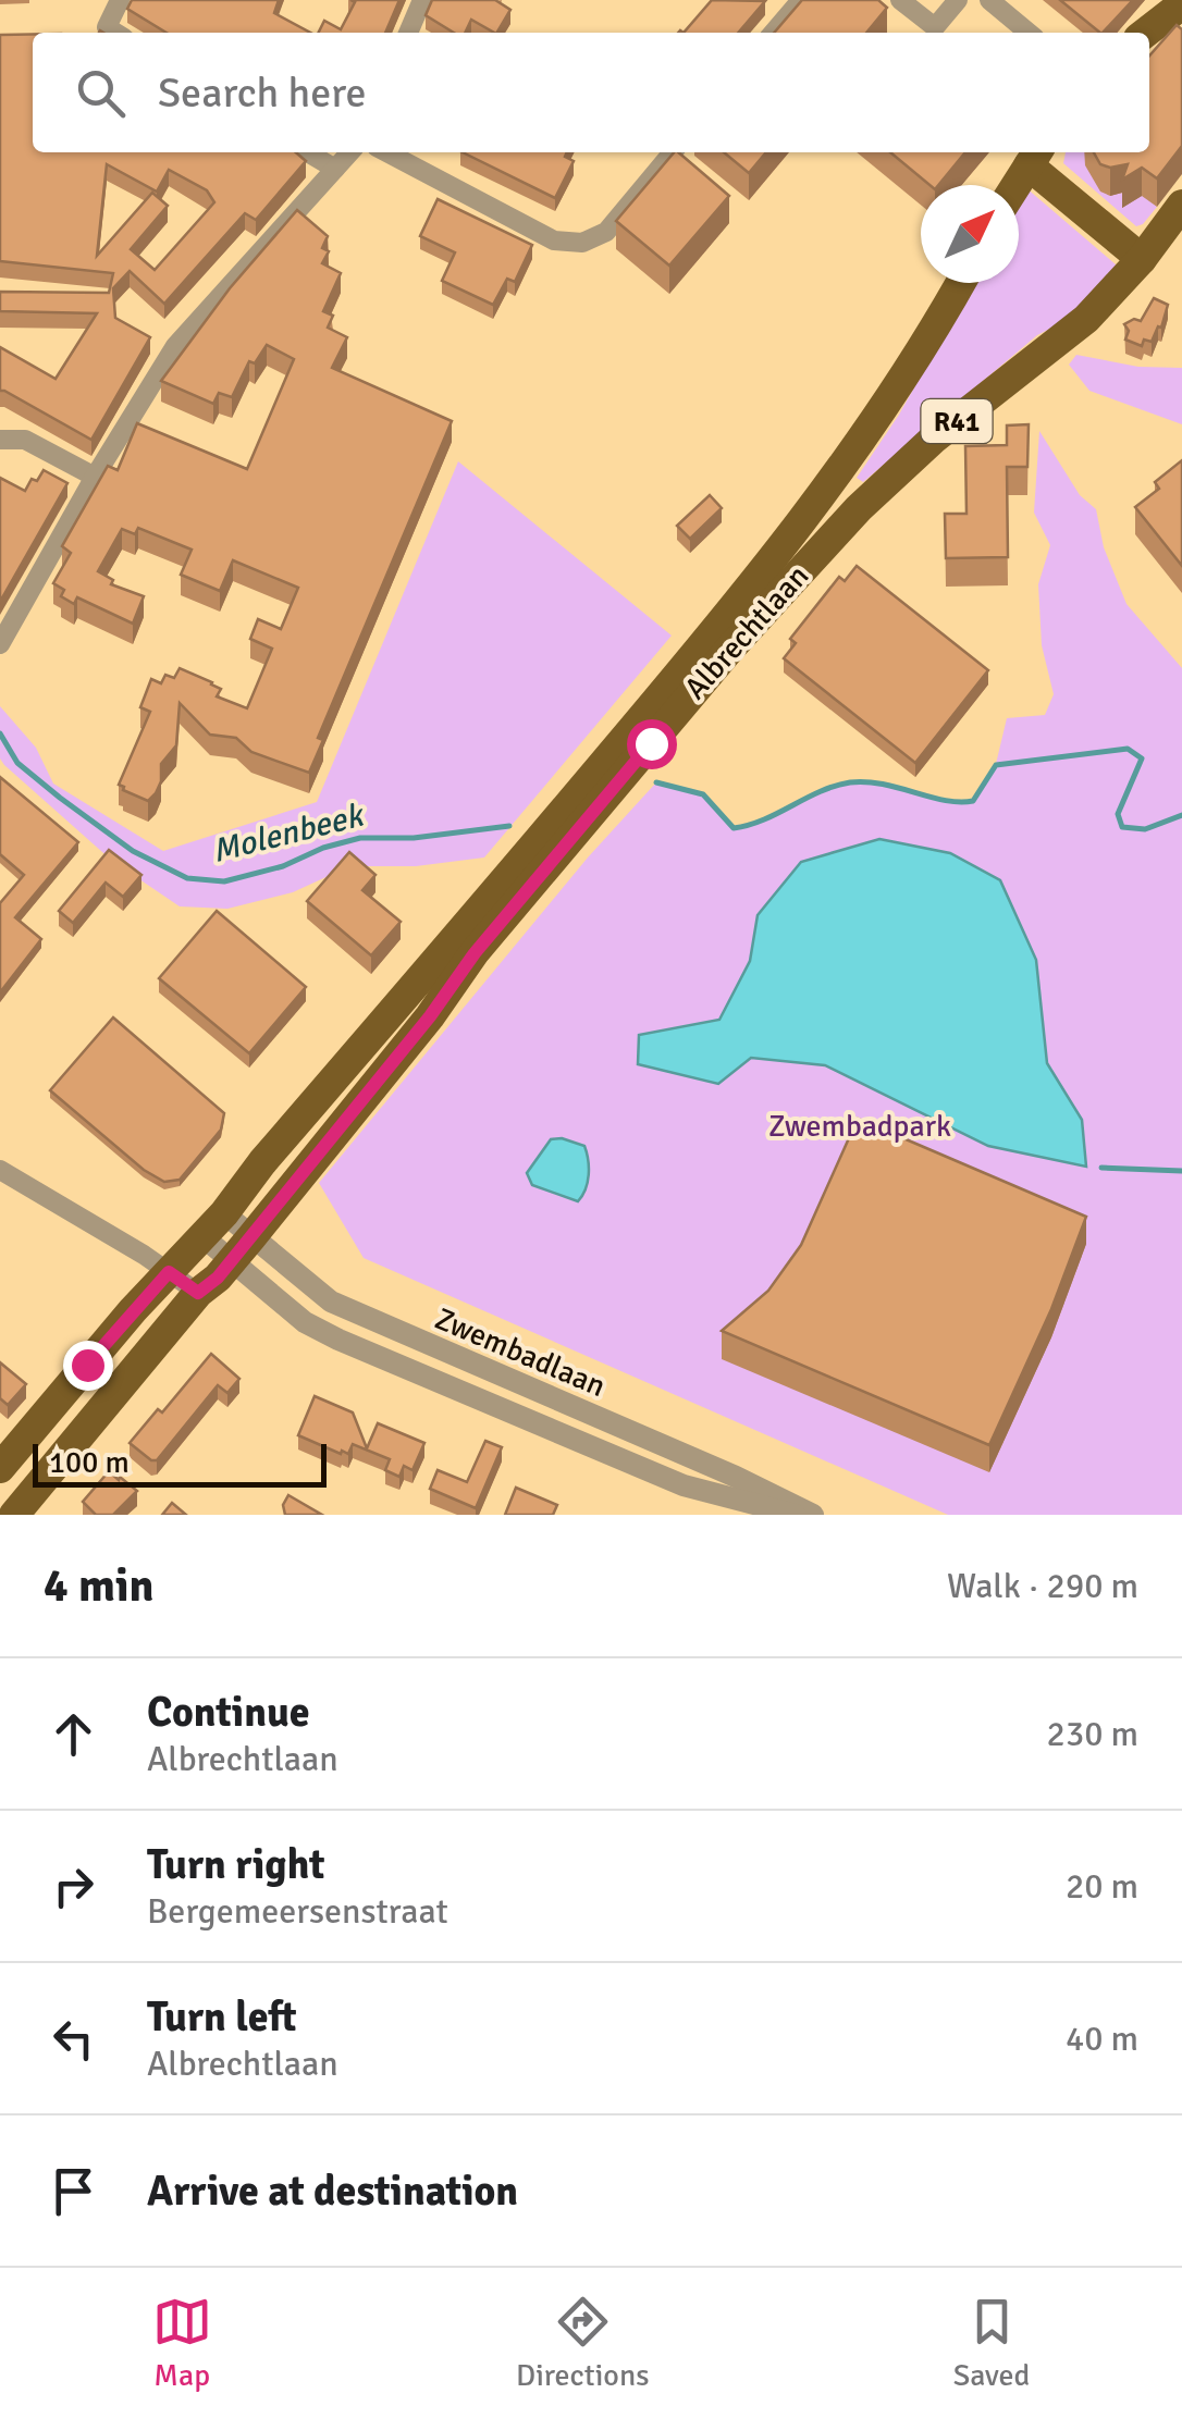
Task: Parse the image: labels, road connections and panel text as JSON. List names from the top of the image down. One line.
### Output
{"streets":{"main road":["R41","Albrechtlaan"],"street":["Zwembadlaan"]},"crossings":[["R41","Albrechtlaan"],["Albrechtlaan","Zwembadlaan"]],"water":["Molenbeek"],"parks":["Zwembadpark"],"scale_bar":"100 m","north":"top right","page":{"search":"Search here","scale":"100 m","heading":["4 min","Walk · 290 m"],"list":[["Continue","Albrechtlaan","230 m"],["Turn right","Bergemeersenstraat","20 m"],["Turn left","Albrechtlaan","40 m"],"Arrive at destination"],"nav":["Map","Directions","Saved"]}}
